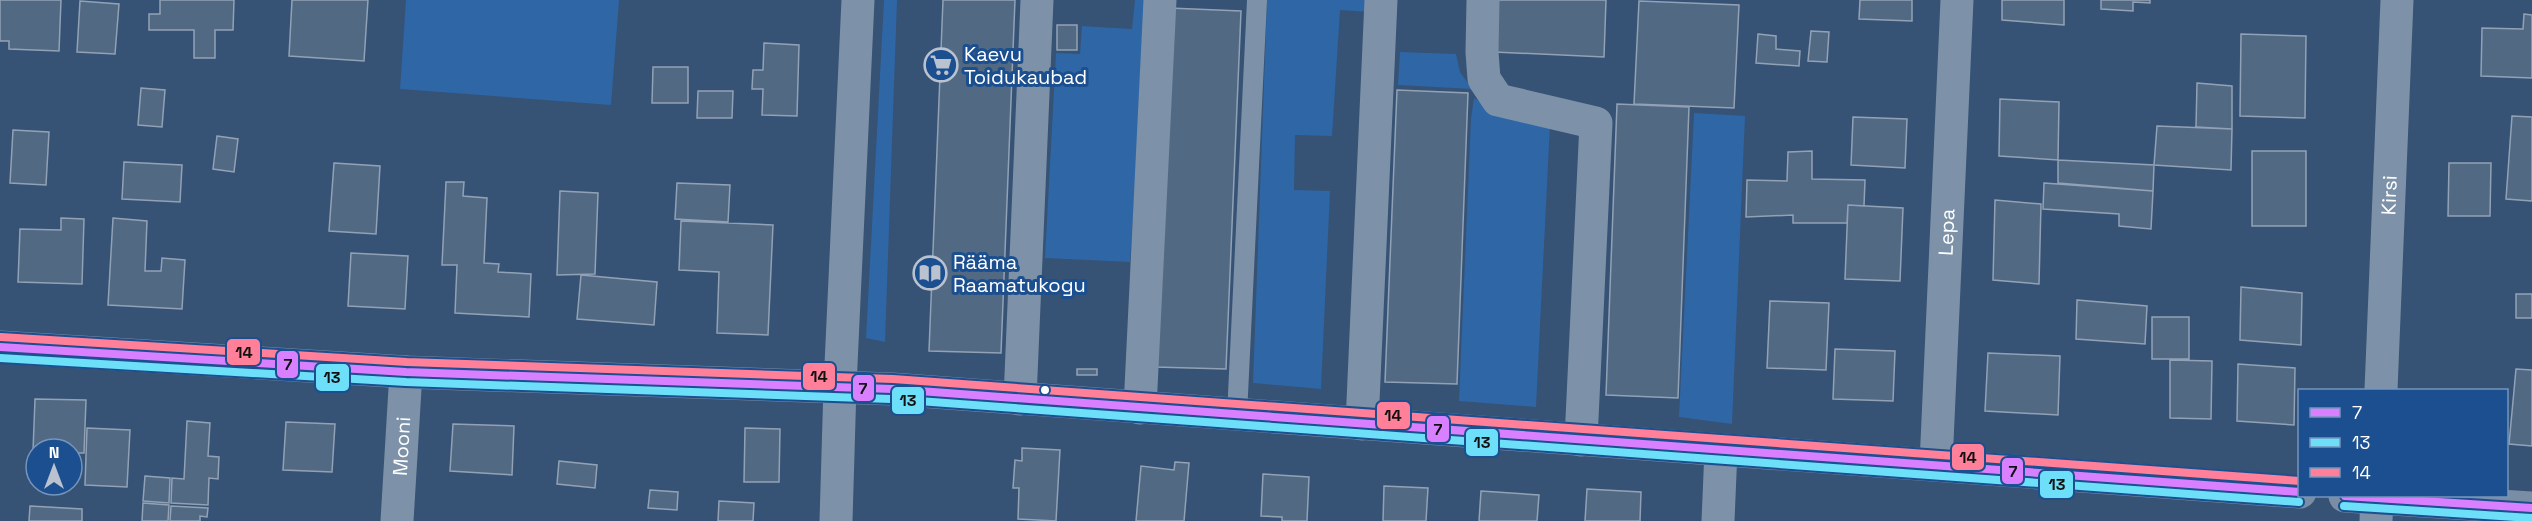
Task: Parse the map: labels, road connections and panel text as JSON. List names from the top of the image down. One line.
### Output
{"streets":{"street":["Kirsi","Lepa","Mooni"]},"places":{"supermarket":["Kaevu Toidukaubad"],"library":["Rääma Raamatukogu"]},"lines":["transit line 14","transit line 7","transit line 13"],"legend":["7","13","14"],"north":"top"}
